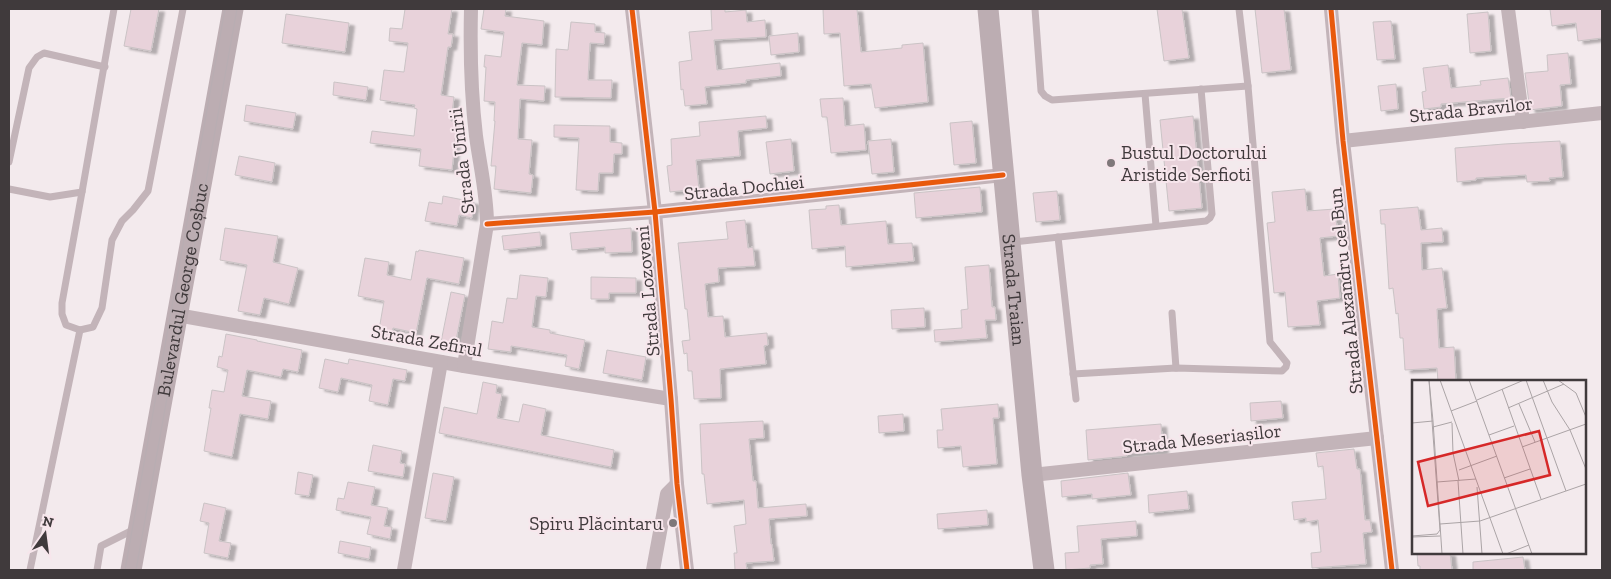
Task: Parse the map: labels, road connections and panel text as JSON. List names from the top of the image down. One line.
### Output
{"streets":{"main road":["Bulevardul George Coșbuc","Strada Traian"],"street":["Strada Bravilor","Strada Unirii","Strada Dochiei","Strada Lozoveni","Strada Alexandru cel Bun","Strada Zefirul","Strada Meseriașilor"]},"crossings":[["Strada Bravilor","Strada Alexandru cel Bun"],["Strada Unirii","Strada Dochiei"],["Strada Unirii","Strada Zefirul"],["Strada Dochiei","Strada Traian"],["Strada Dochiei","Strada Lozoveni"],["Bulevardul George Coșbuc","Strada Zefirul"],["Strada Traian","Strada Meseriașilor"],["Strada Lozoveni","Strada Zefirul"],["Strada Alexandru cel Bun","Strada Meseriașilor"]],"places":["Bustul Doctorului Aristide Serfioti","Spiru Plăcintaru"],"north":"top"}
